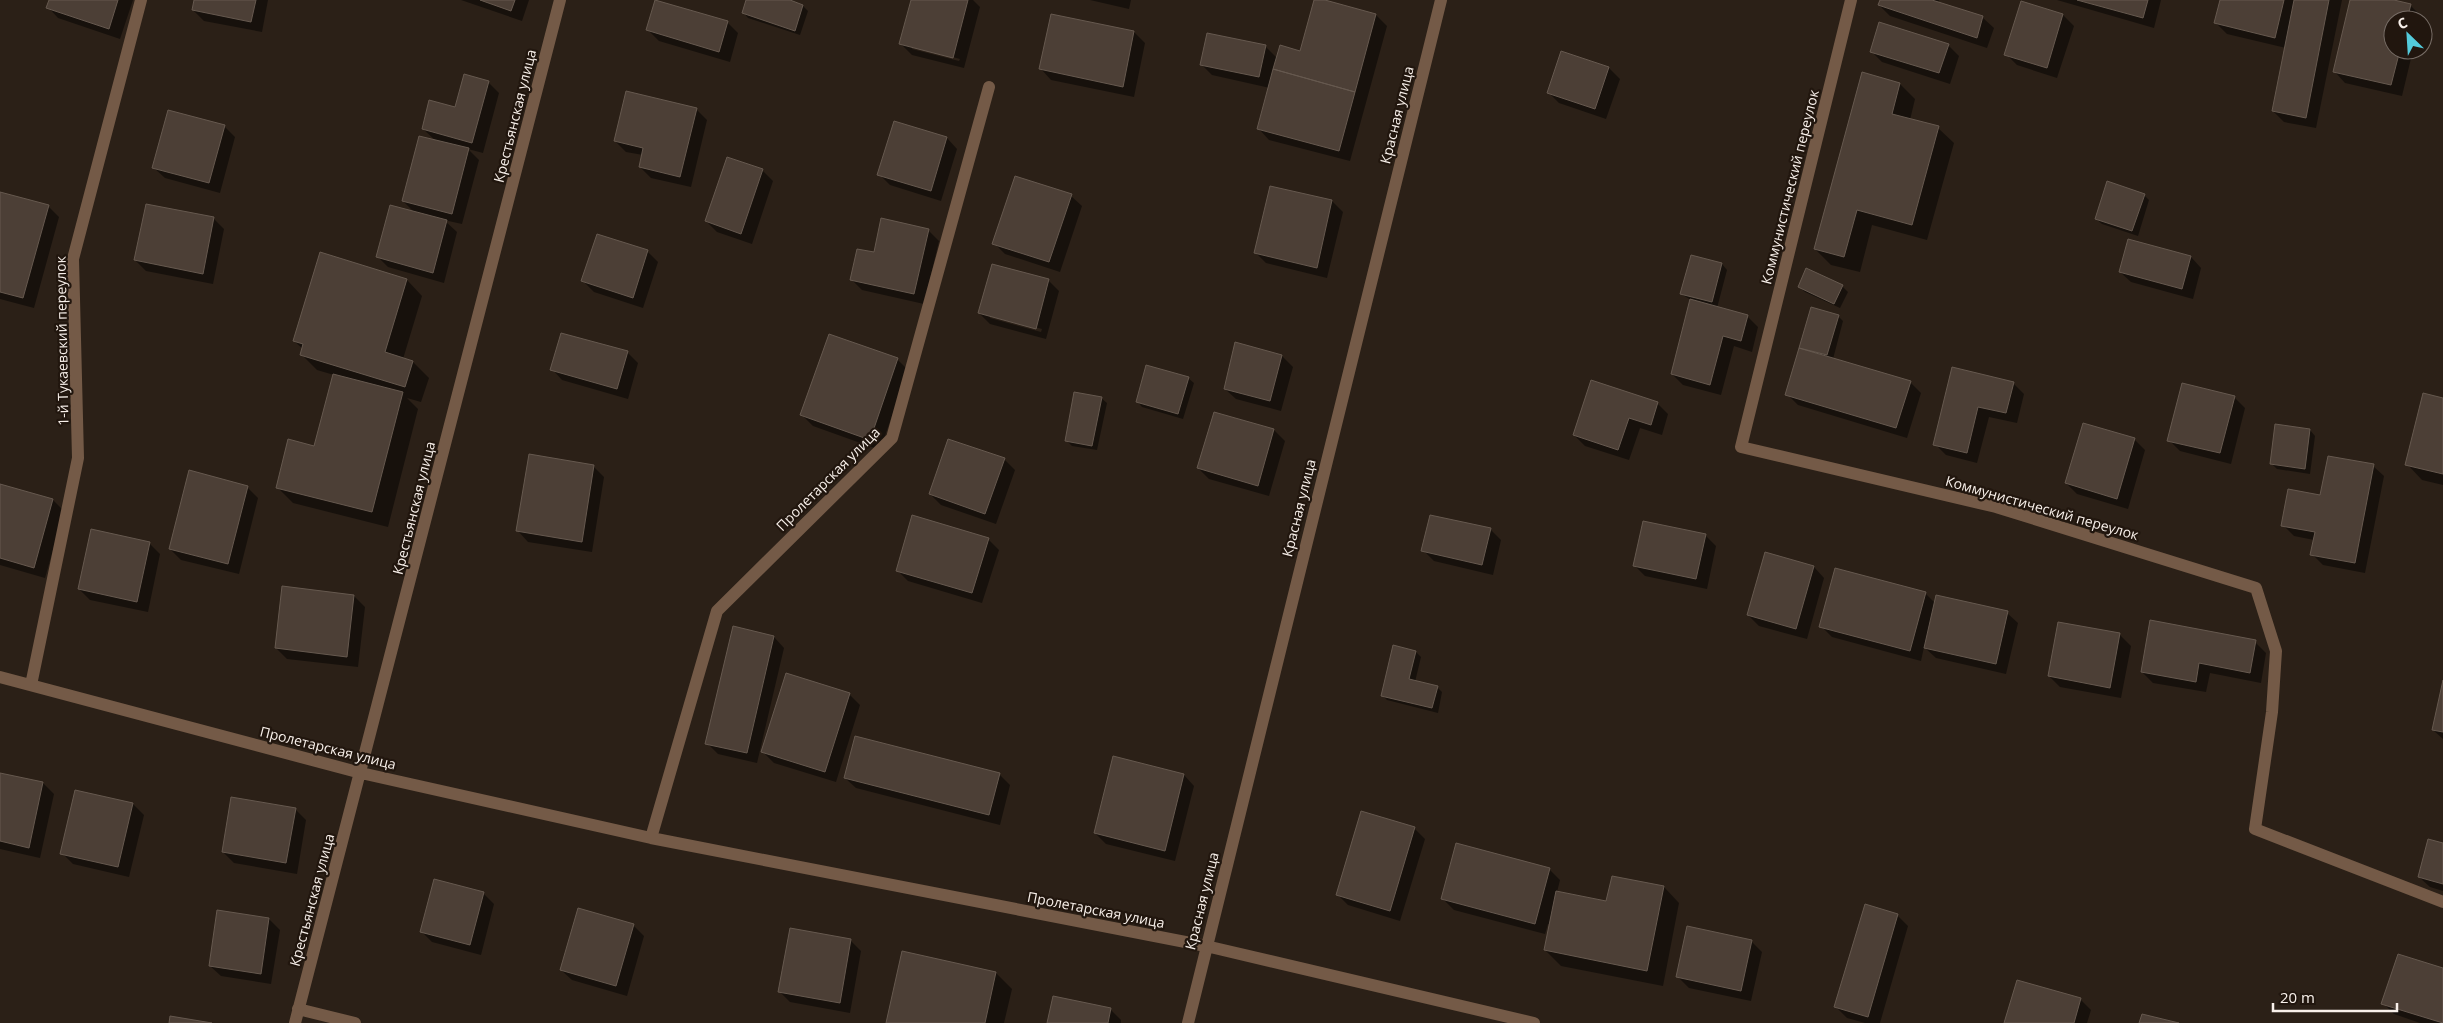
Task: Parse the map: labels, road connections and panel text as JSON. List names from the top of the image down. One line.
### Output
{"streets":{"street":["Красная улица","Крестьянская улица","Коммунистический переулок","1-й Тукаевский переулок","Пролетарская улица"]},"crossings":[["Красная улица","Пролетарская улица"],["Крестьянская улица","Пролетарская улица"],["1-й Тукаевский переулок","Пролетарская улица"]],"scale_bar":"20 m","north":"top left"}
